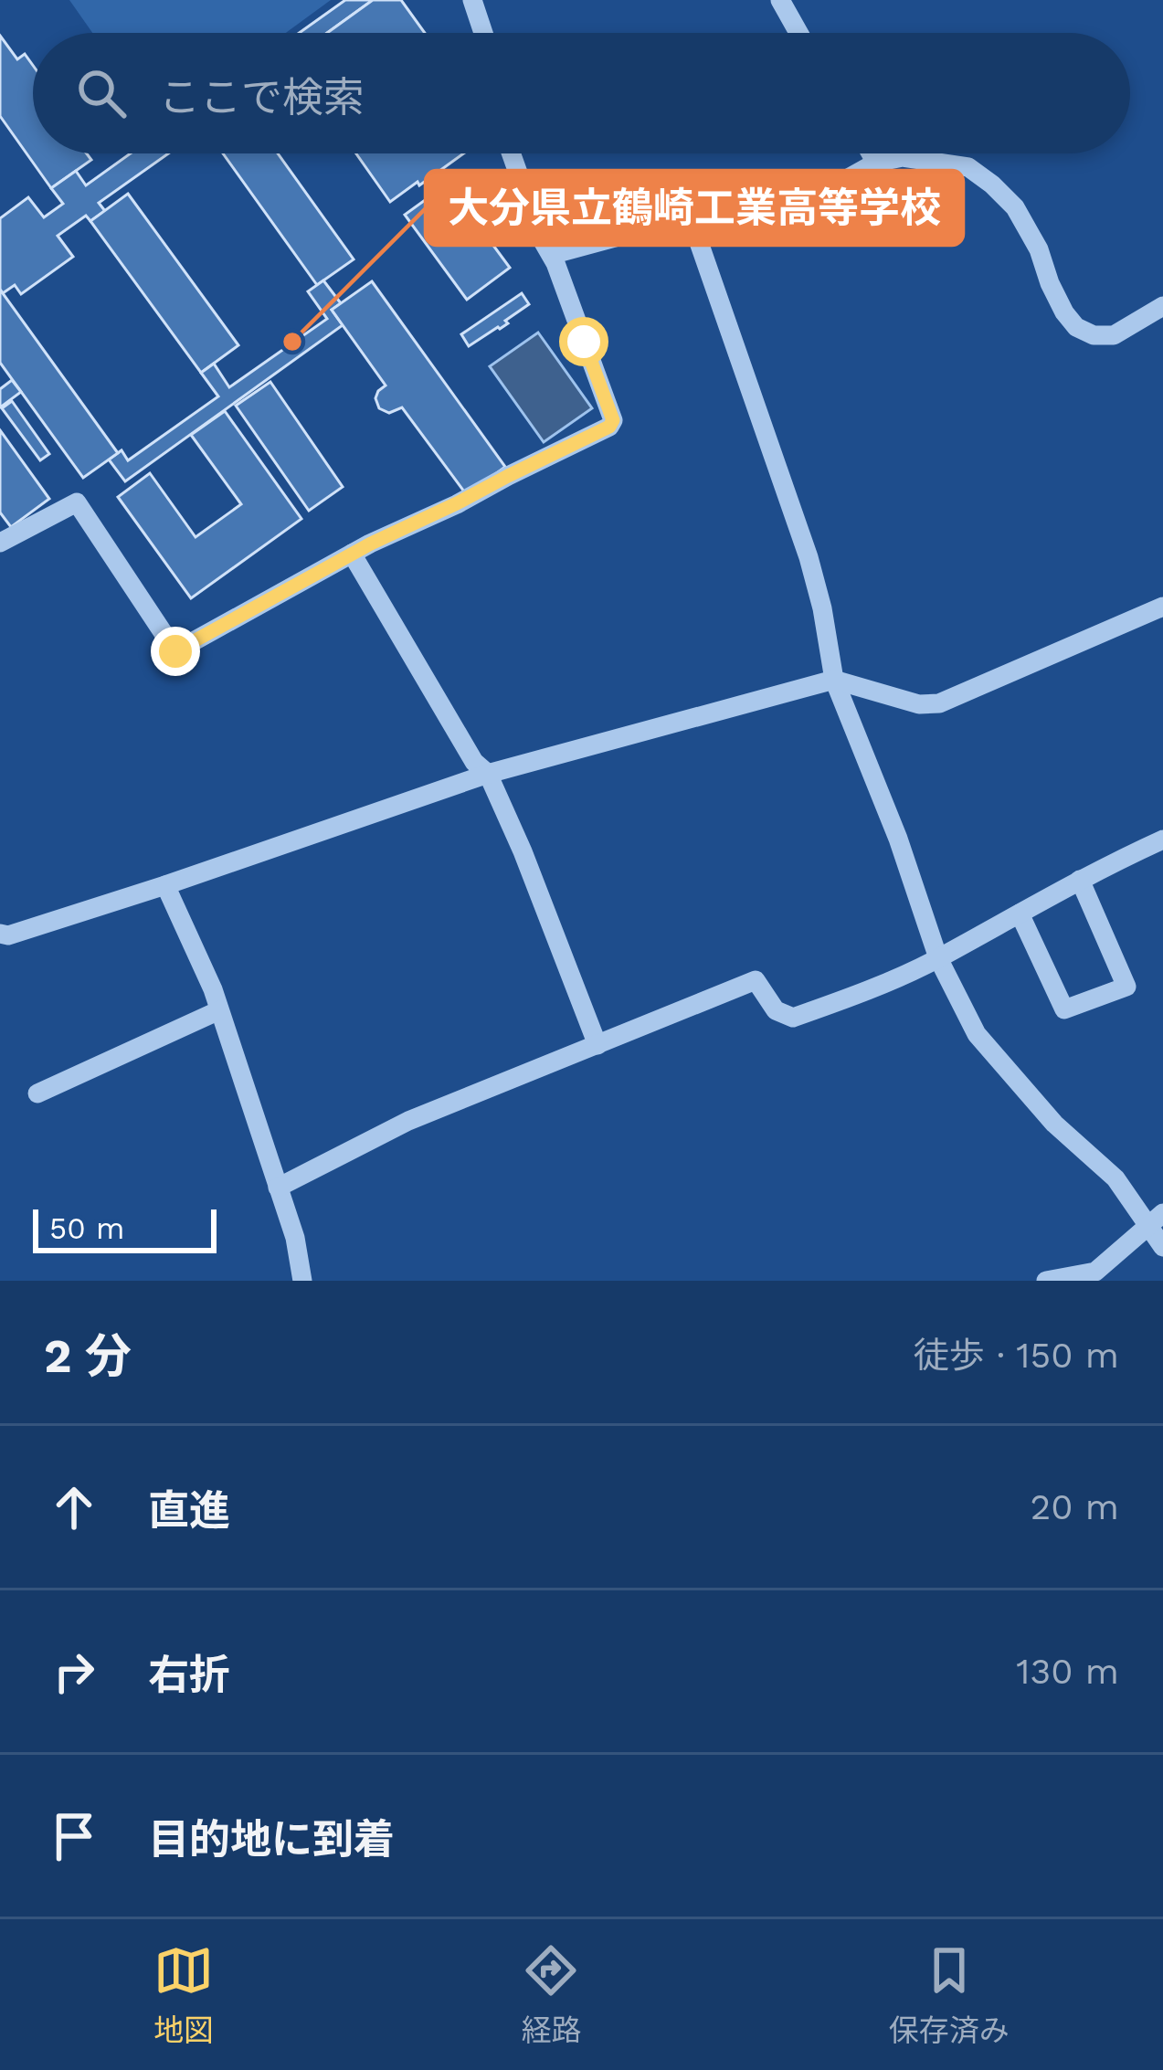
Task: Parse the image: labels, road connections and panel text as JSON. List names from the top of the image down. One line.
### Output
{"places":["大分県立鶴崎工業高等学校"],"scale_bar":"50 m","page":{"search":"ここで検索","scale":"50 m","heading":["2 分","徒歩 · 150 m"],"list":[["直進","20 m"],["右折","130 m"],"目的地に到着"],"nav":["地図","経路","保存済み"]}}
